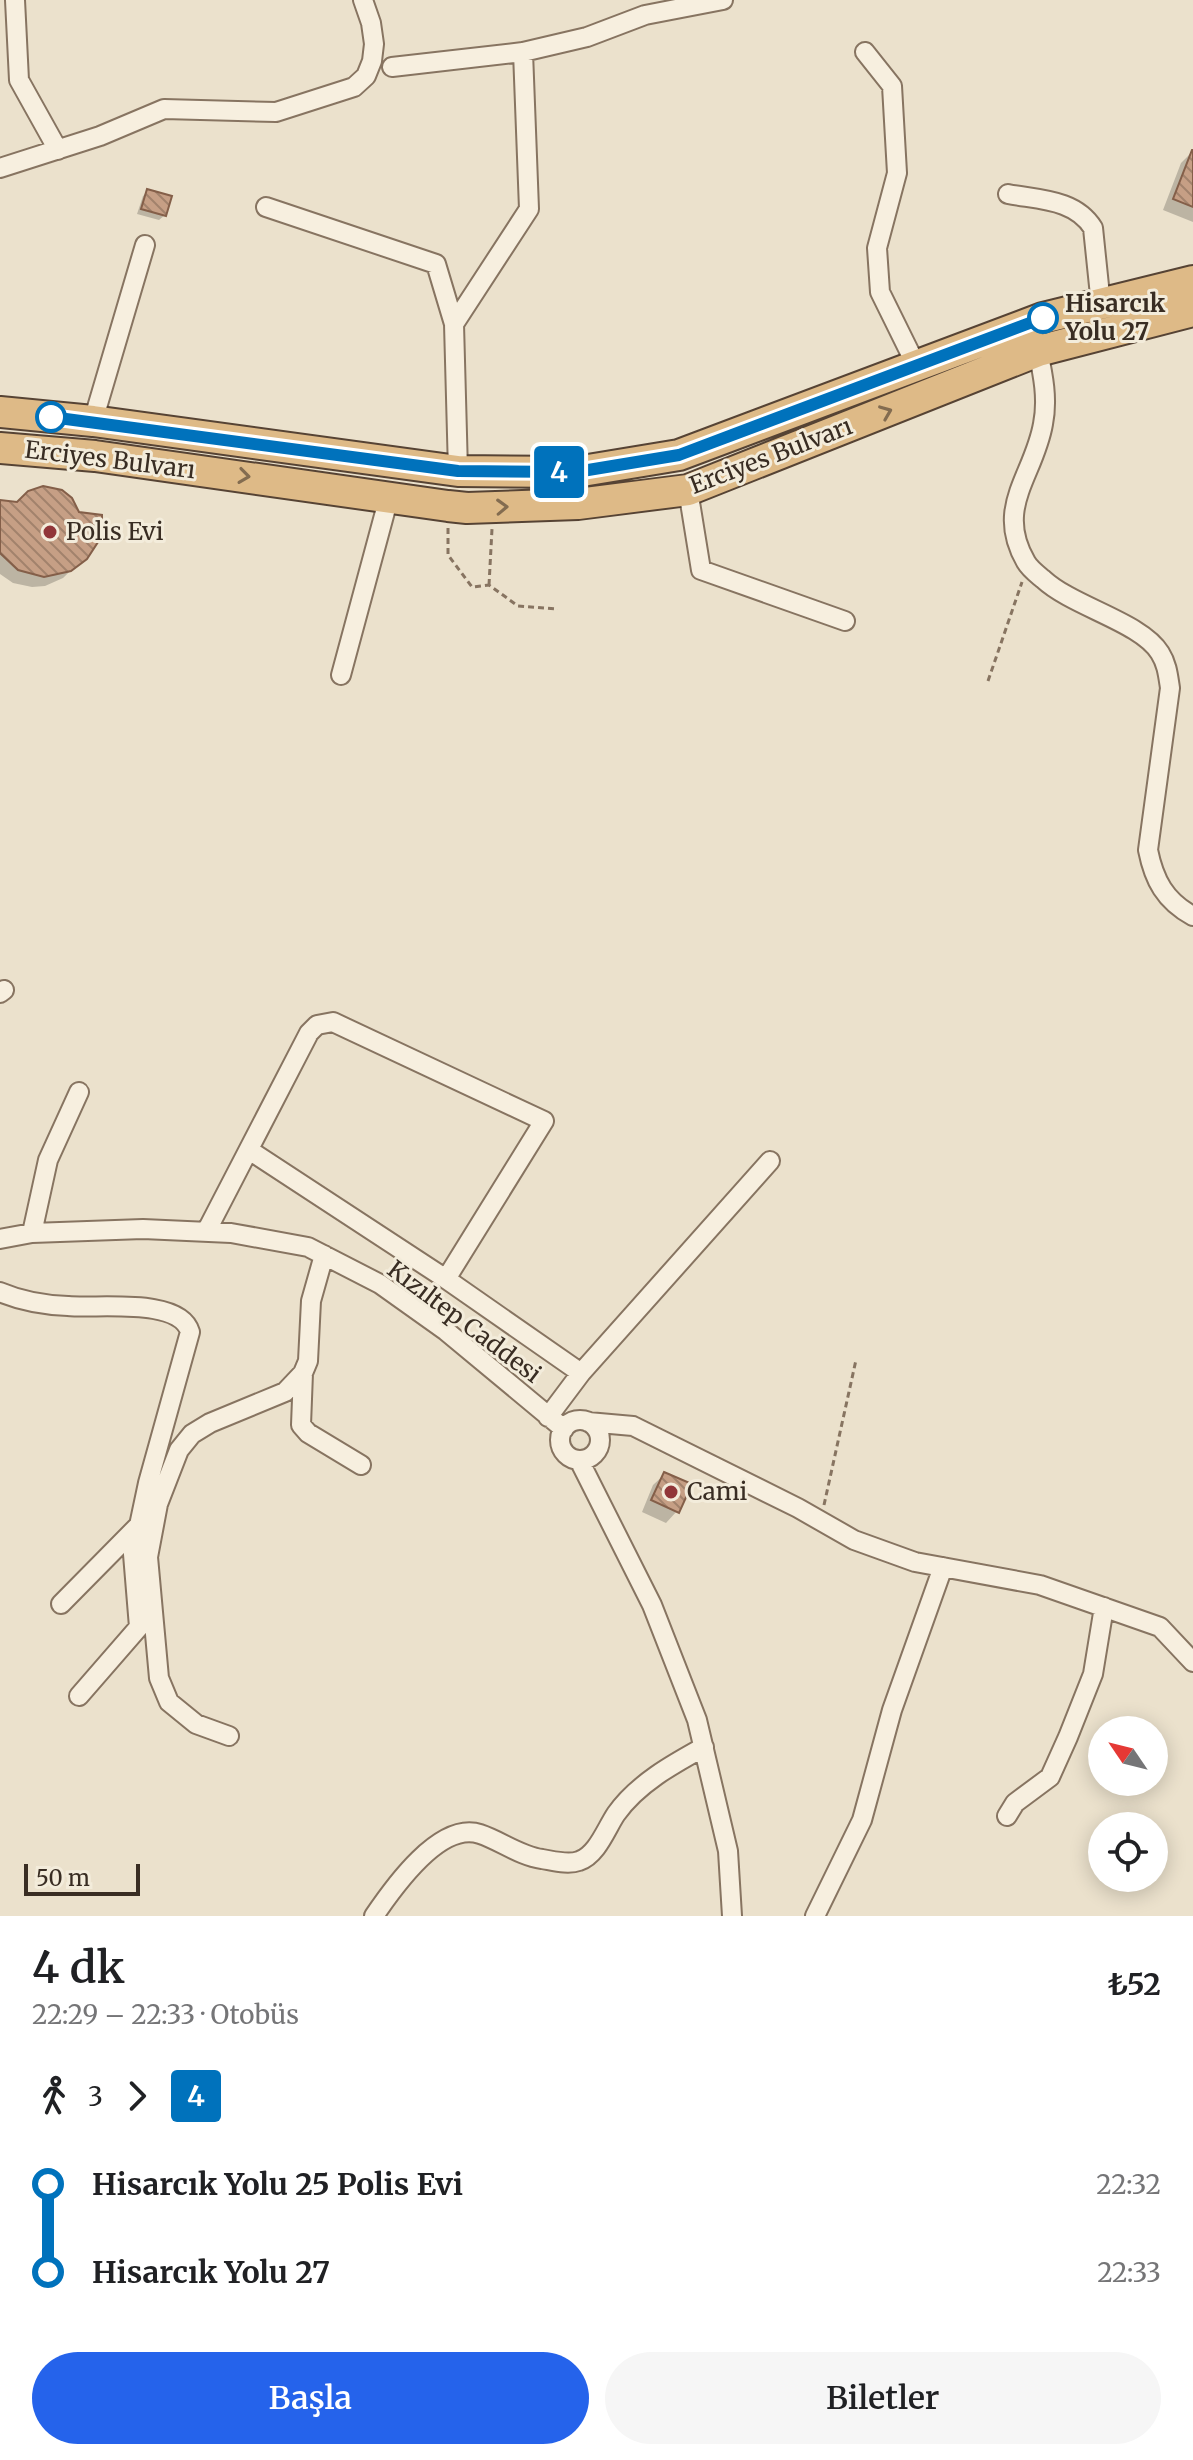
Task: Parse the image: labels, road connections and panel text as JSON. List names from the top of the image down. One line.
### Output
{"streets":{"highway":["Erciyes Bulvarı"],"street":["Kızıltep Caddesi"]},"places":["Hisarcık Yolu 27","Polis Evi","Cami"],"lines":["bus line 4"],"scale_bar":"50 m","north":"top left","page":{"on_map":"4","scale":"50 m","heading":["4 dk","22:29 – 22:33 · Otobüs","₺52"],"legs":["3","4"],"list":[{"name":"Hisarcık Yolu 25 Polis Evi","value":"22:32"},{"name":"Hisarcık Yolu 27","value":"22:33"}],"buttons":["Başla","Biletler"]}}
